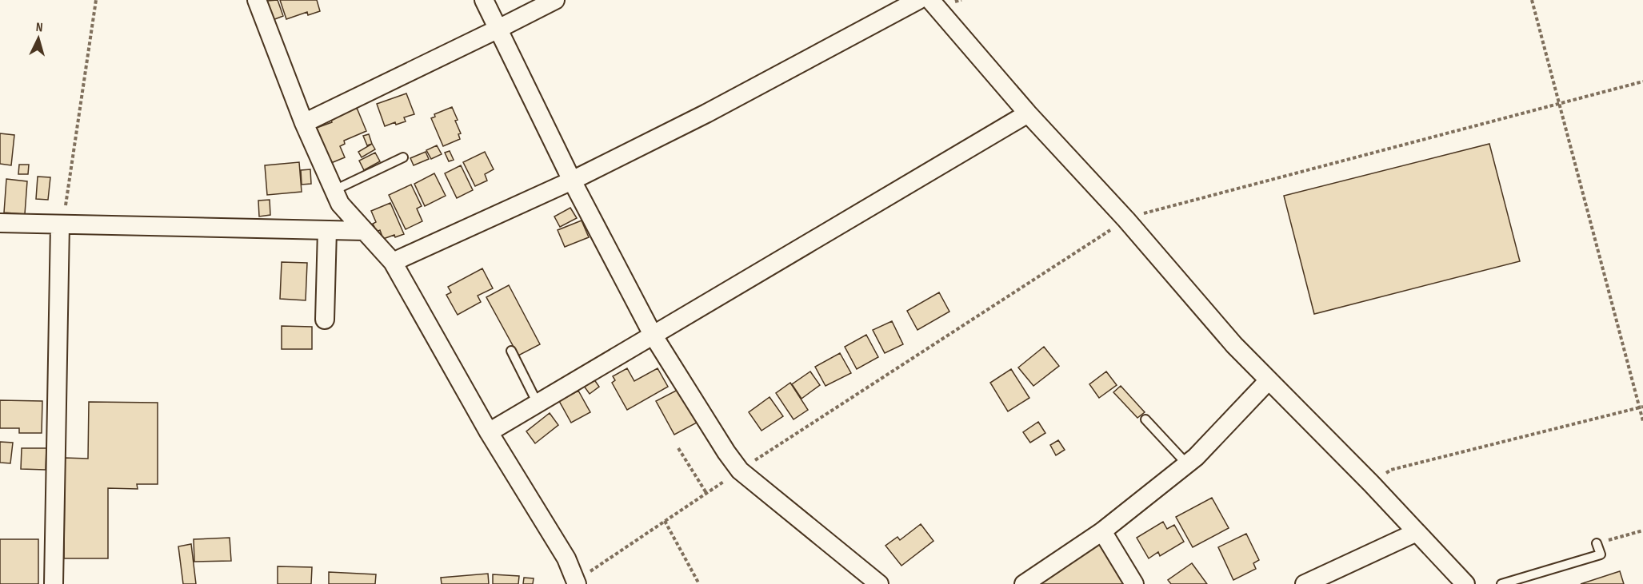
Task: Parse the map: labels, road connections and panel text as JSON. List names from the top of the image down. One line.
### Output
{"north":"top"}
